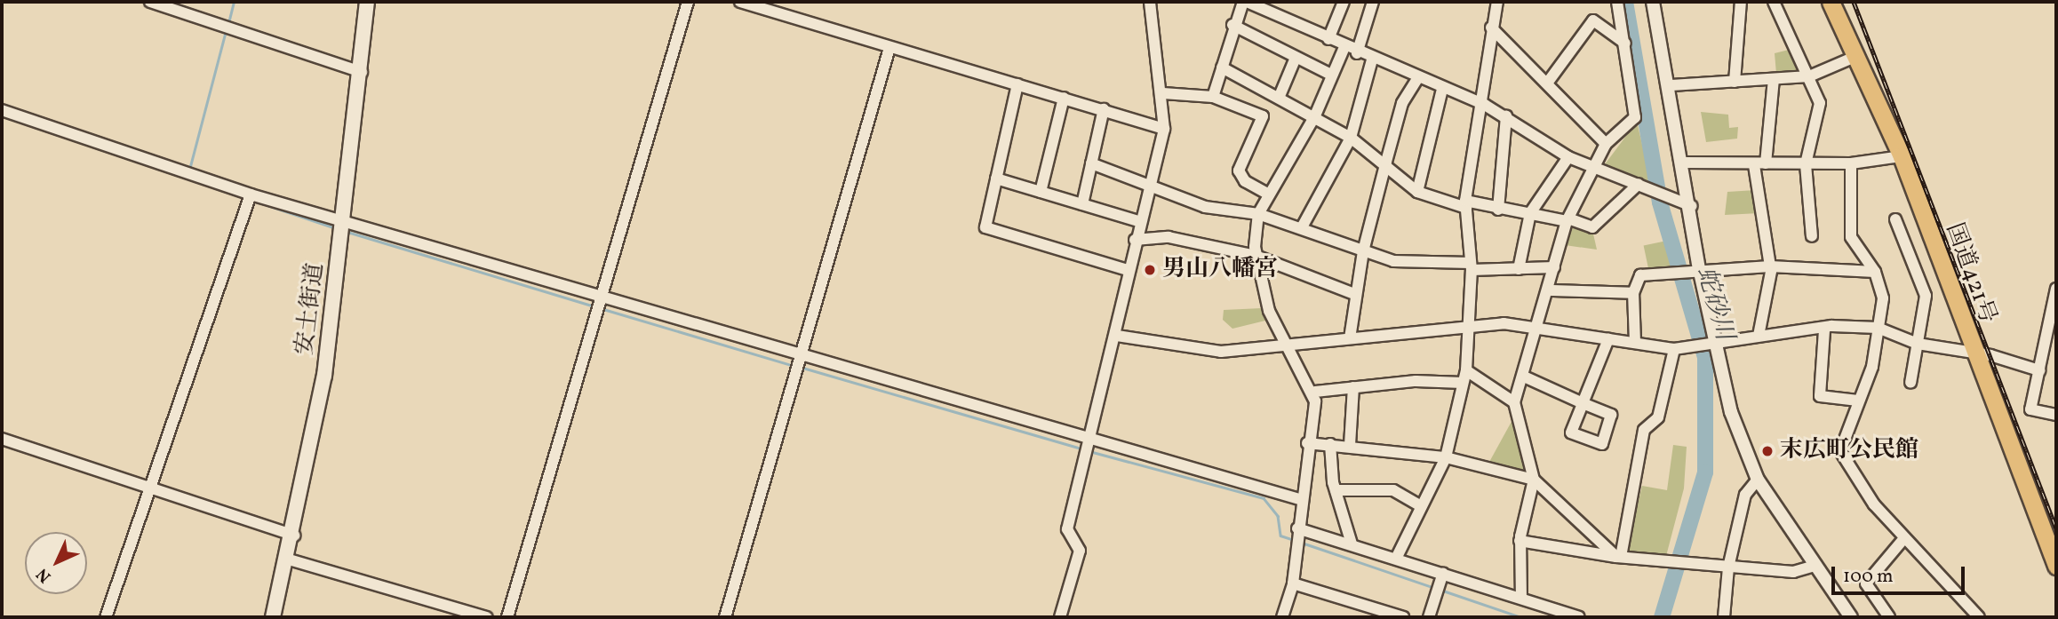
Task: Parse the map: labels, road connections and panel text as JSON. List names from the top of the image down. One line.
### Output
{"streets":{"highway":["国道421号"],"main road":["安土街道"]},"water":["蛇砂川"],"places":["男山八幡宮","末広町公民館"],"scale_bar":"100 m","north":"bottom left"}
